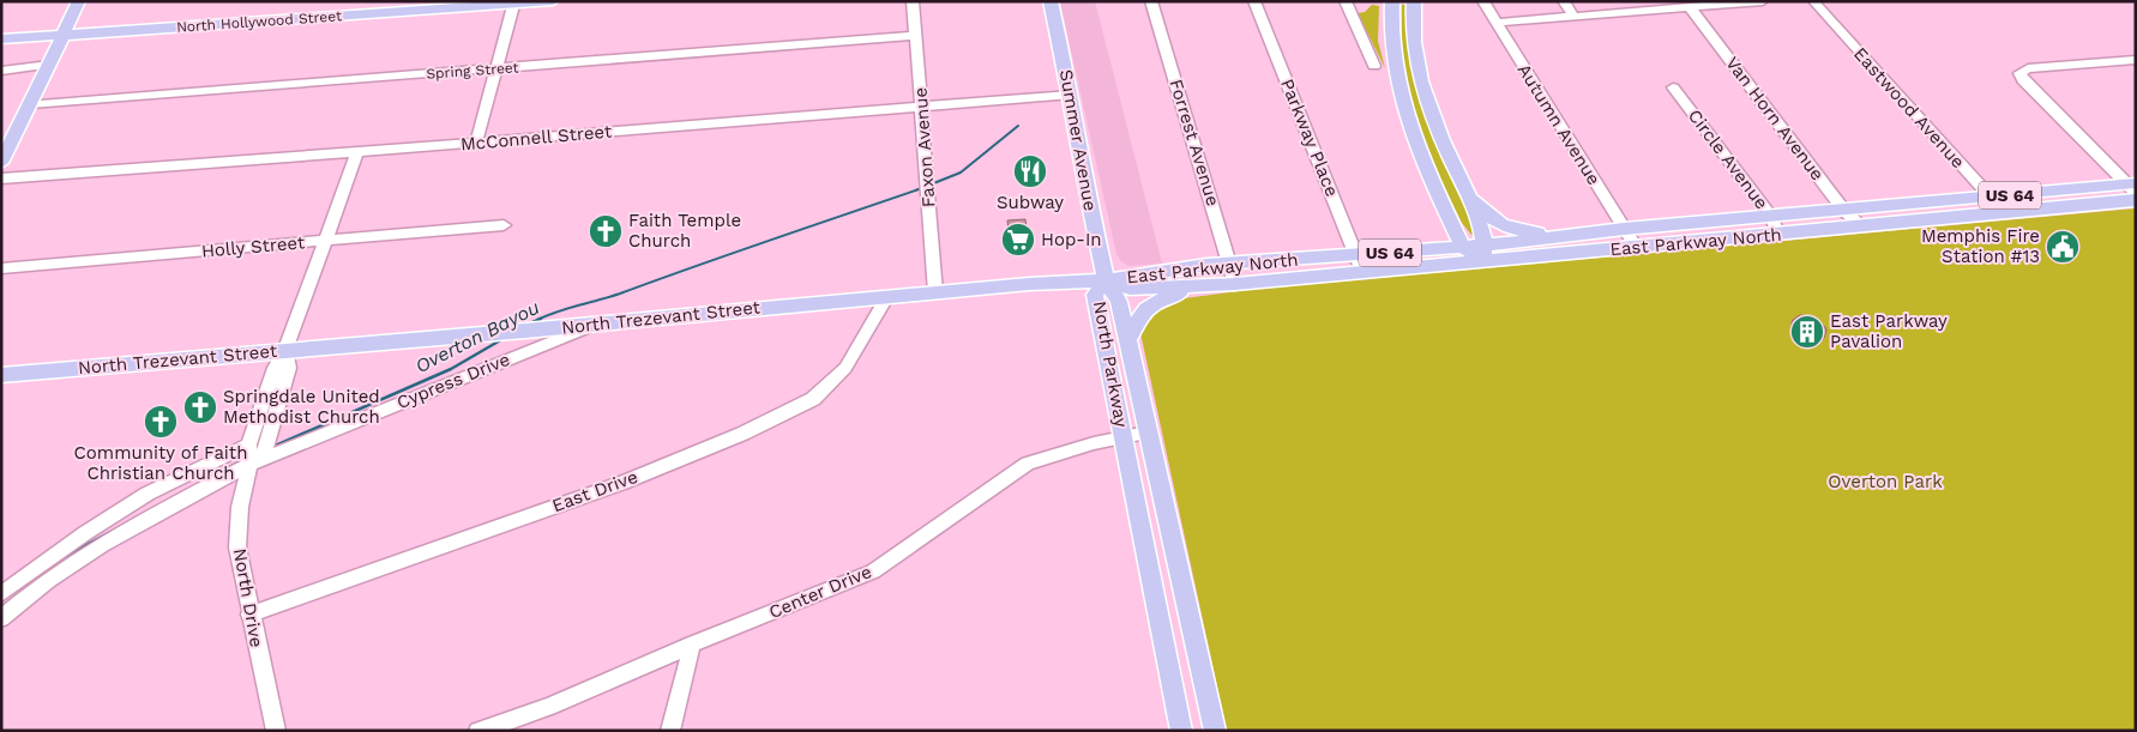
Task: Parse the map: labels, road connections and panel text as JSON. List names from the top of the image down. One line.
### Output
{"streets":{"main road":["North Hollywood Street","Summer Avenue","US 64","East Parkway North","North Trezevant Street","North Parkway"],"street":["Spring Street","Eastwood Avenue","Van Horn Avenue","Autumn Avenue","McConnell Street","Parkway Place","Forrest Avenue","Faxon Avenue","Circle Avenue","Holly Street","Cypress Drive","East Drive","Center Drive","North Drive"]},"crossings":[["Spring Street","Faxon Avenue"],["Eastwood Avenue","East Parkway North"],["Van Horn Avenue","East Parkway North"],["Autumn Avenue","East Parkway North"],["McConnell Street","Summer Avenue"],["McConnell Street","Faxon Avenue"],["McConnell Street","North Drive"],["Parkway Place","East Parkway North"],["Summer Avenue","East Parkway North"],["Summer Avenue","North Trezevant Street"],["Summer Avenue","North Parkway"],["Forrest Avenue","East Parkway North"],["Faxon Avenue","North Trezevant Street"],["Circle Avenue","East Parkway North"],["East Parkway North","North Trezevant Street"],["East Parkway North","North Parkway"],["Holly Street","North Drive"],["North Trezevant Street","North Parkway"],["North Trezevant Street","Cypress Drive"],["North Trezevant Street","East Drive"],["North Trezevant Street","North Drive"],["North Parkway","Center Drive"],["Cypress Drive","North Drive"],["East Drive","North Drive"]],"water":["Overton Bayou"],"parks":["Overton Park"],"places":{"restaurant":["Subway"],"church":["Faith Temple Church","Springdale United Methodist Church","Community of Faith Christian Church"],"supermarket":["Hop-In"],"public building":["Memphis Fire Station #13"],"building":["East Parkway Pavalion"]}}
